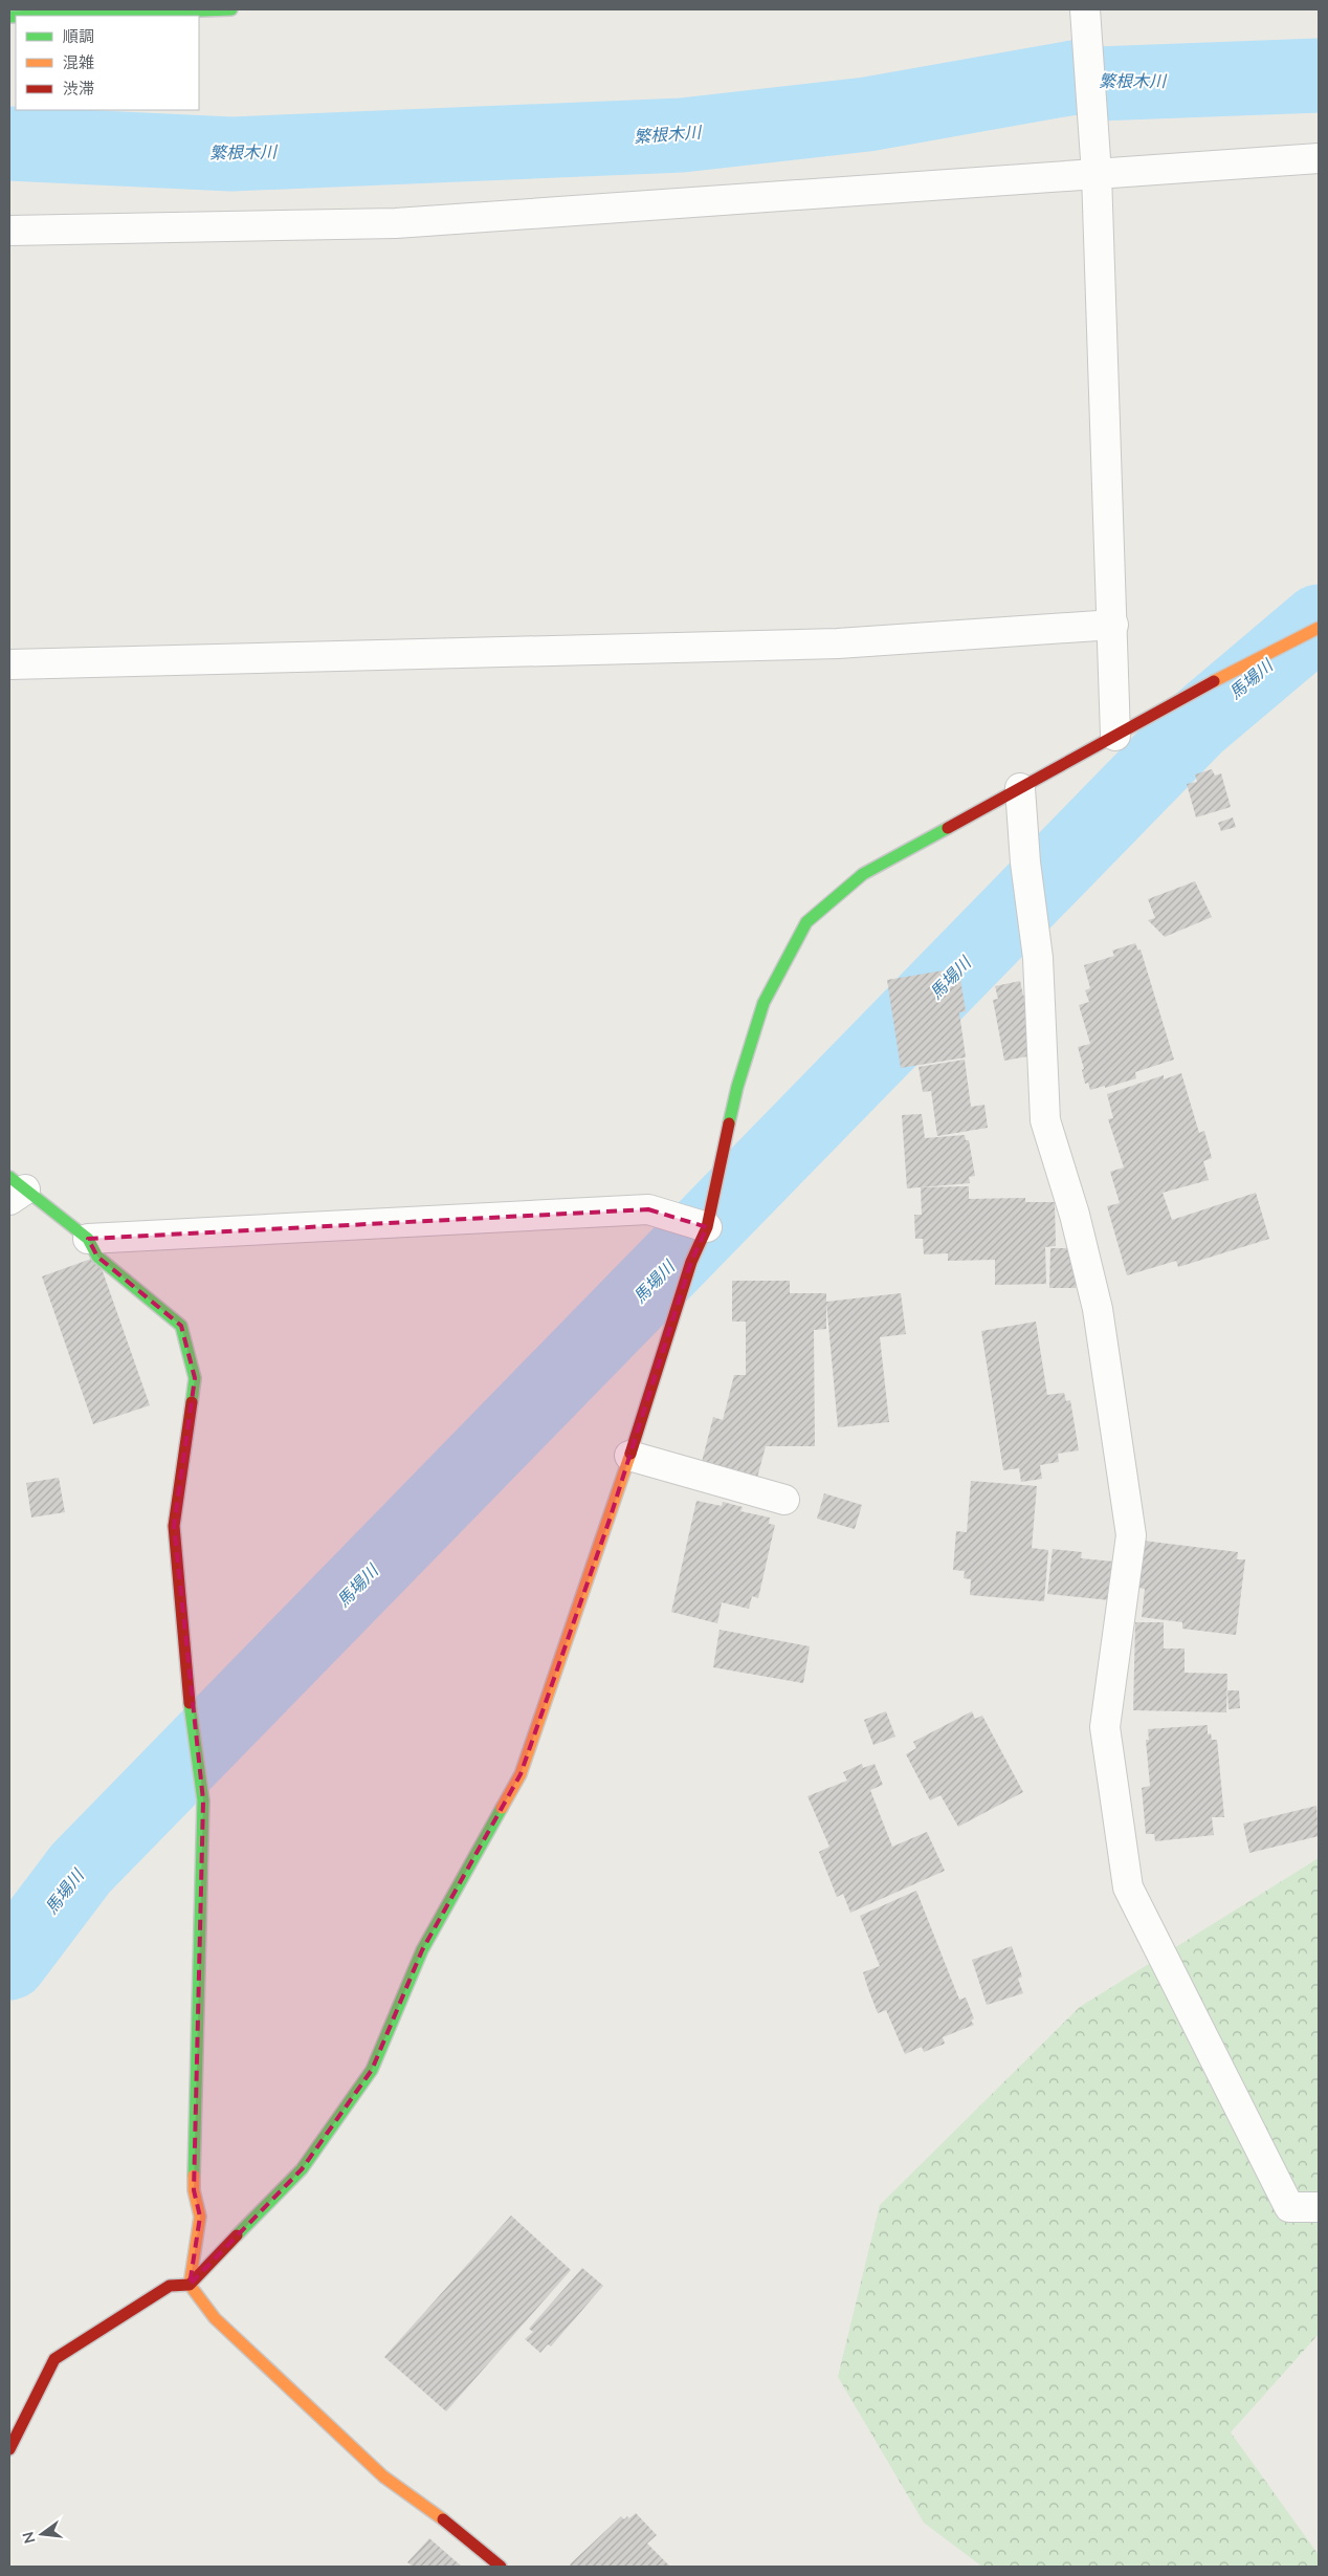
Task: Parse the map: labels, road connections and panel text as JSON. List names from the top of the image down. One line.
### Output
{"water":["繁根木川","馬場川"],"legend":["順調","混雑","渋滞"],"north":"left"}
